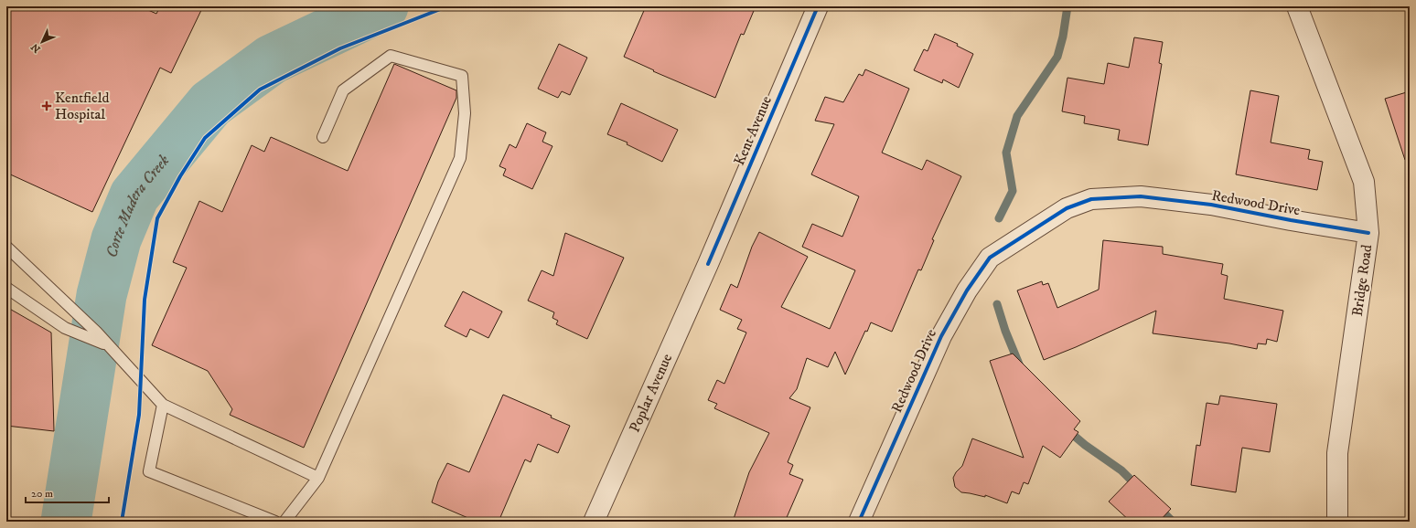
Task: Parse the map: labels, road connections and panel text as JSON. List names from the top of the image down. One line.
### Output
{"streets":{"street":["Kent Avenue","Redwood Drive","Bridge Road","Poplar Avenue"]},"crossings":[["Kent Avenue","Poplar Avenue"],["Redwood Drive","Bridge Road"]],"water":["Corte Madera Creek"],"places":{"health":["Kentfield Hospital"]},"scale_bar":"20 m","north":"bottom left"}
